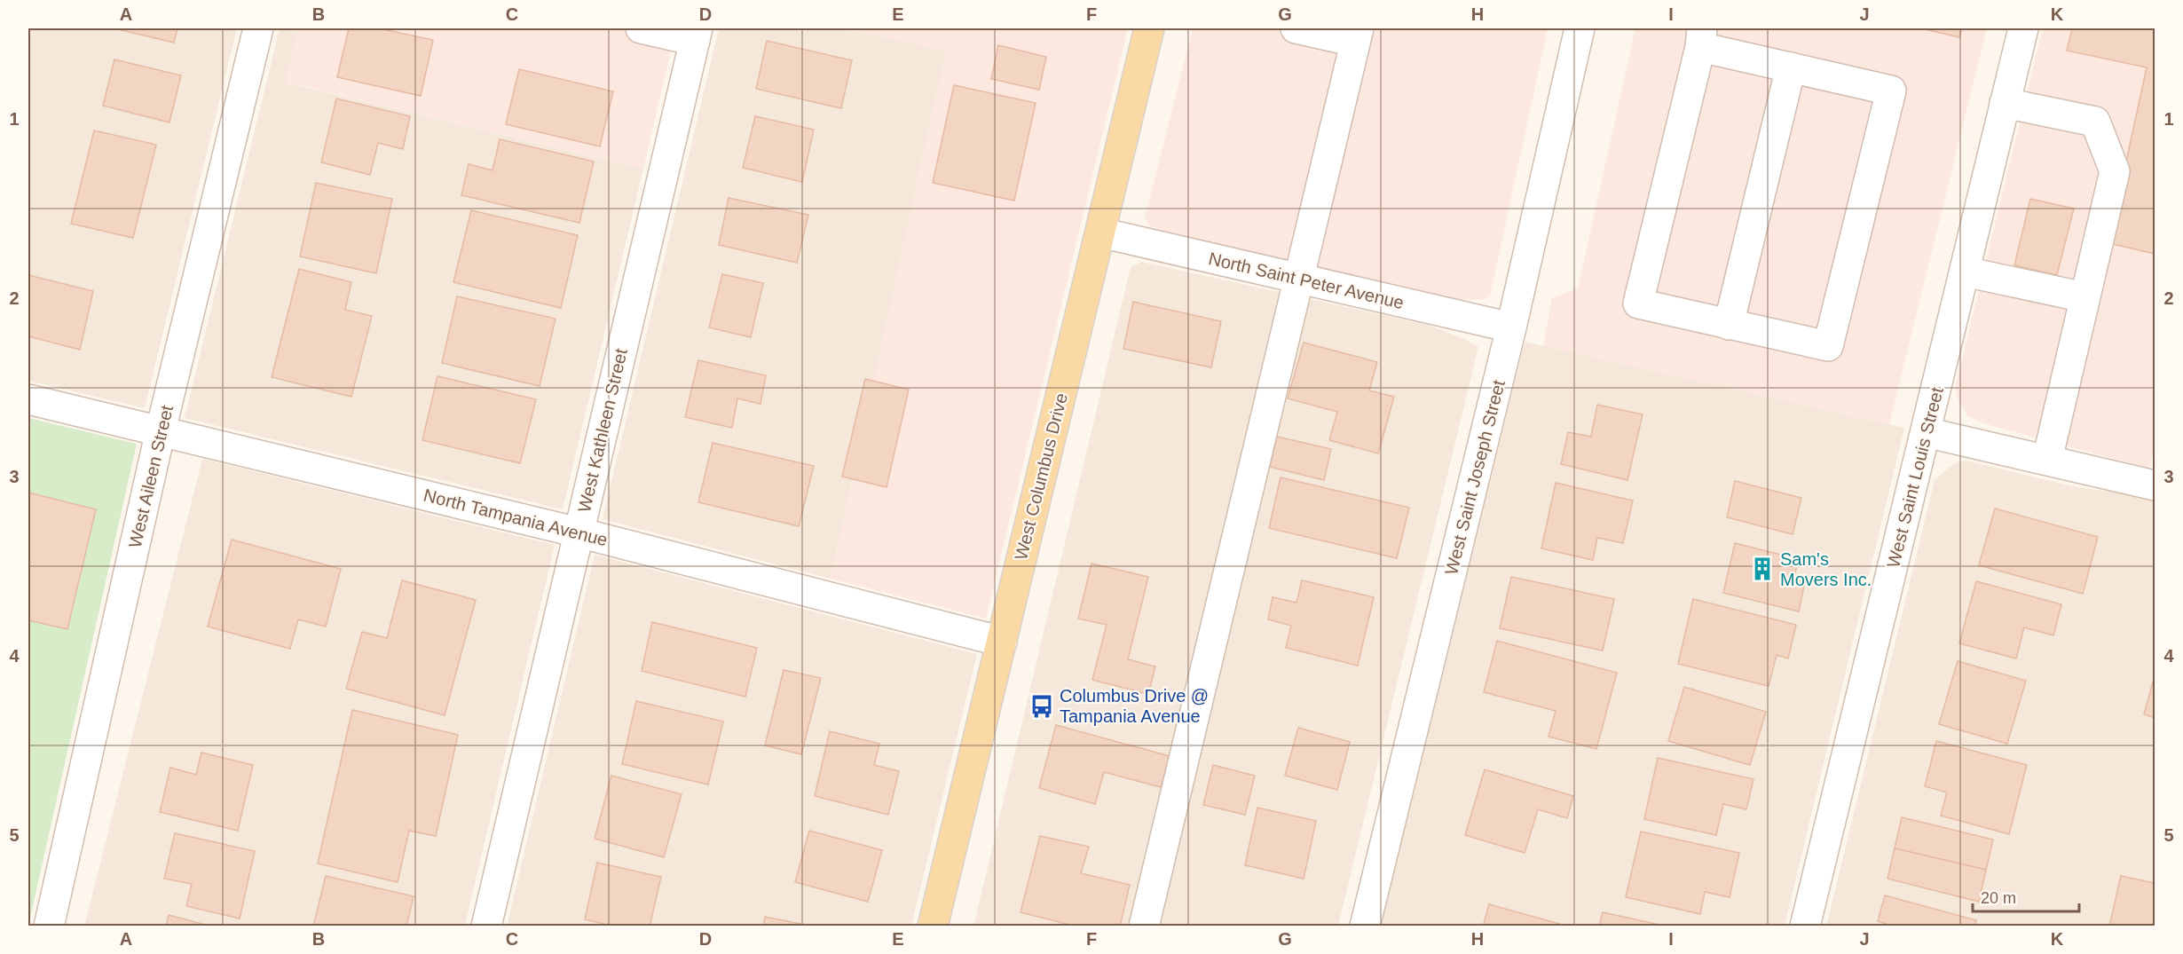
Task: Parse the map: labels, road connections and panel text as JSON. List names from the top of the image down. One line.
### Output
{"streets":{"main road":["West Columbus Drive"],"street":["North Saint Peter Avenue","West Kathleen Street","West Aileen Street","West Saint Joseph Street","West Saint Louis Street","North Tampania Avenue"]},"crossings":[["North Saint Peter Avenue","West Columbus Drive"],["North Saint Peter Avenue","West Saint Joseph Street"],["West Kathleen Street","North Tampania Avenue"],["West Aileen Street","North Tampania Avenue"],["West Columbus Drive","North Tampania Avenue"]],"places":{"building":["Sam's Movers Inc."],"bus stop":["Columbus Drive @ Tampania Avenue"]},"scale_bar":"20 m","grid":{"columns":["A","B","C","D","E","F","G","H","I","J","K"],"rows":["1","2","3","4","5"]}}
